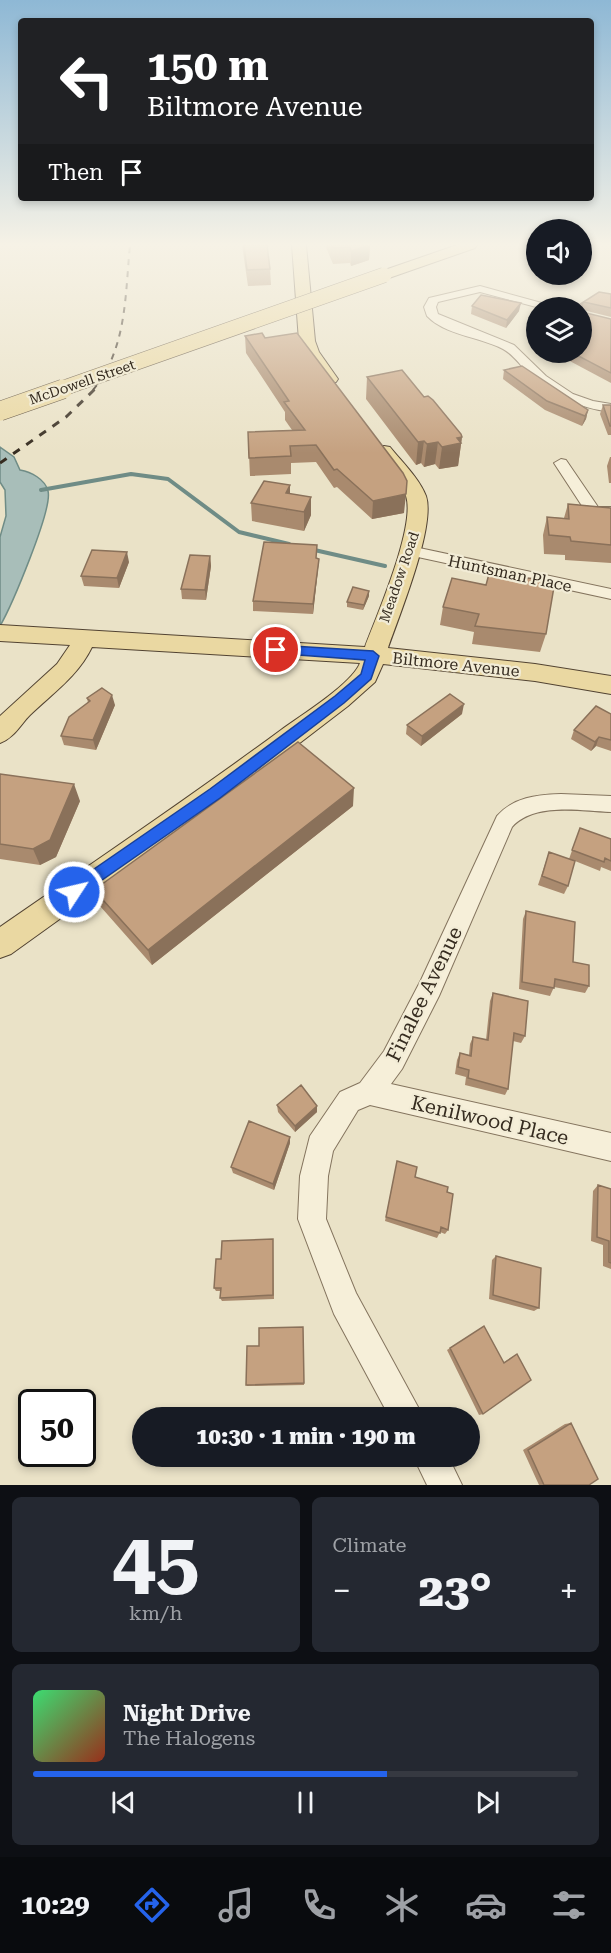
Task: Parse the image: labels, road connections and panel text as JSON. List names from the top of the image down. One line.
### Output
{"streets":{"main road":["McDowell Street","Meadow Road","Biltmore Avenue"],"street":["Huntsman Place","Finalee Avenue","Kenilwood Place"]},"crossings":[["Huntsman Place","Meadow Road"],["Meadow Road","Biltmore Avenue"],["Finalee Avenue","Kenilwood Place"]],"page":{"turn":["150 m","Biltmore Avenue"],"then":"Then","limit":"50","trip":"10:30 · 1 min · 190 m","tile":[["45","km/h"],"Climate"],"heat":["−","23°","+"],"song":["Night Drive","The Halogens"],"tabs":"10:29"}}
